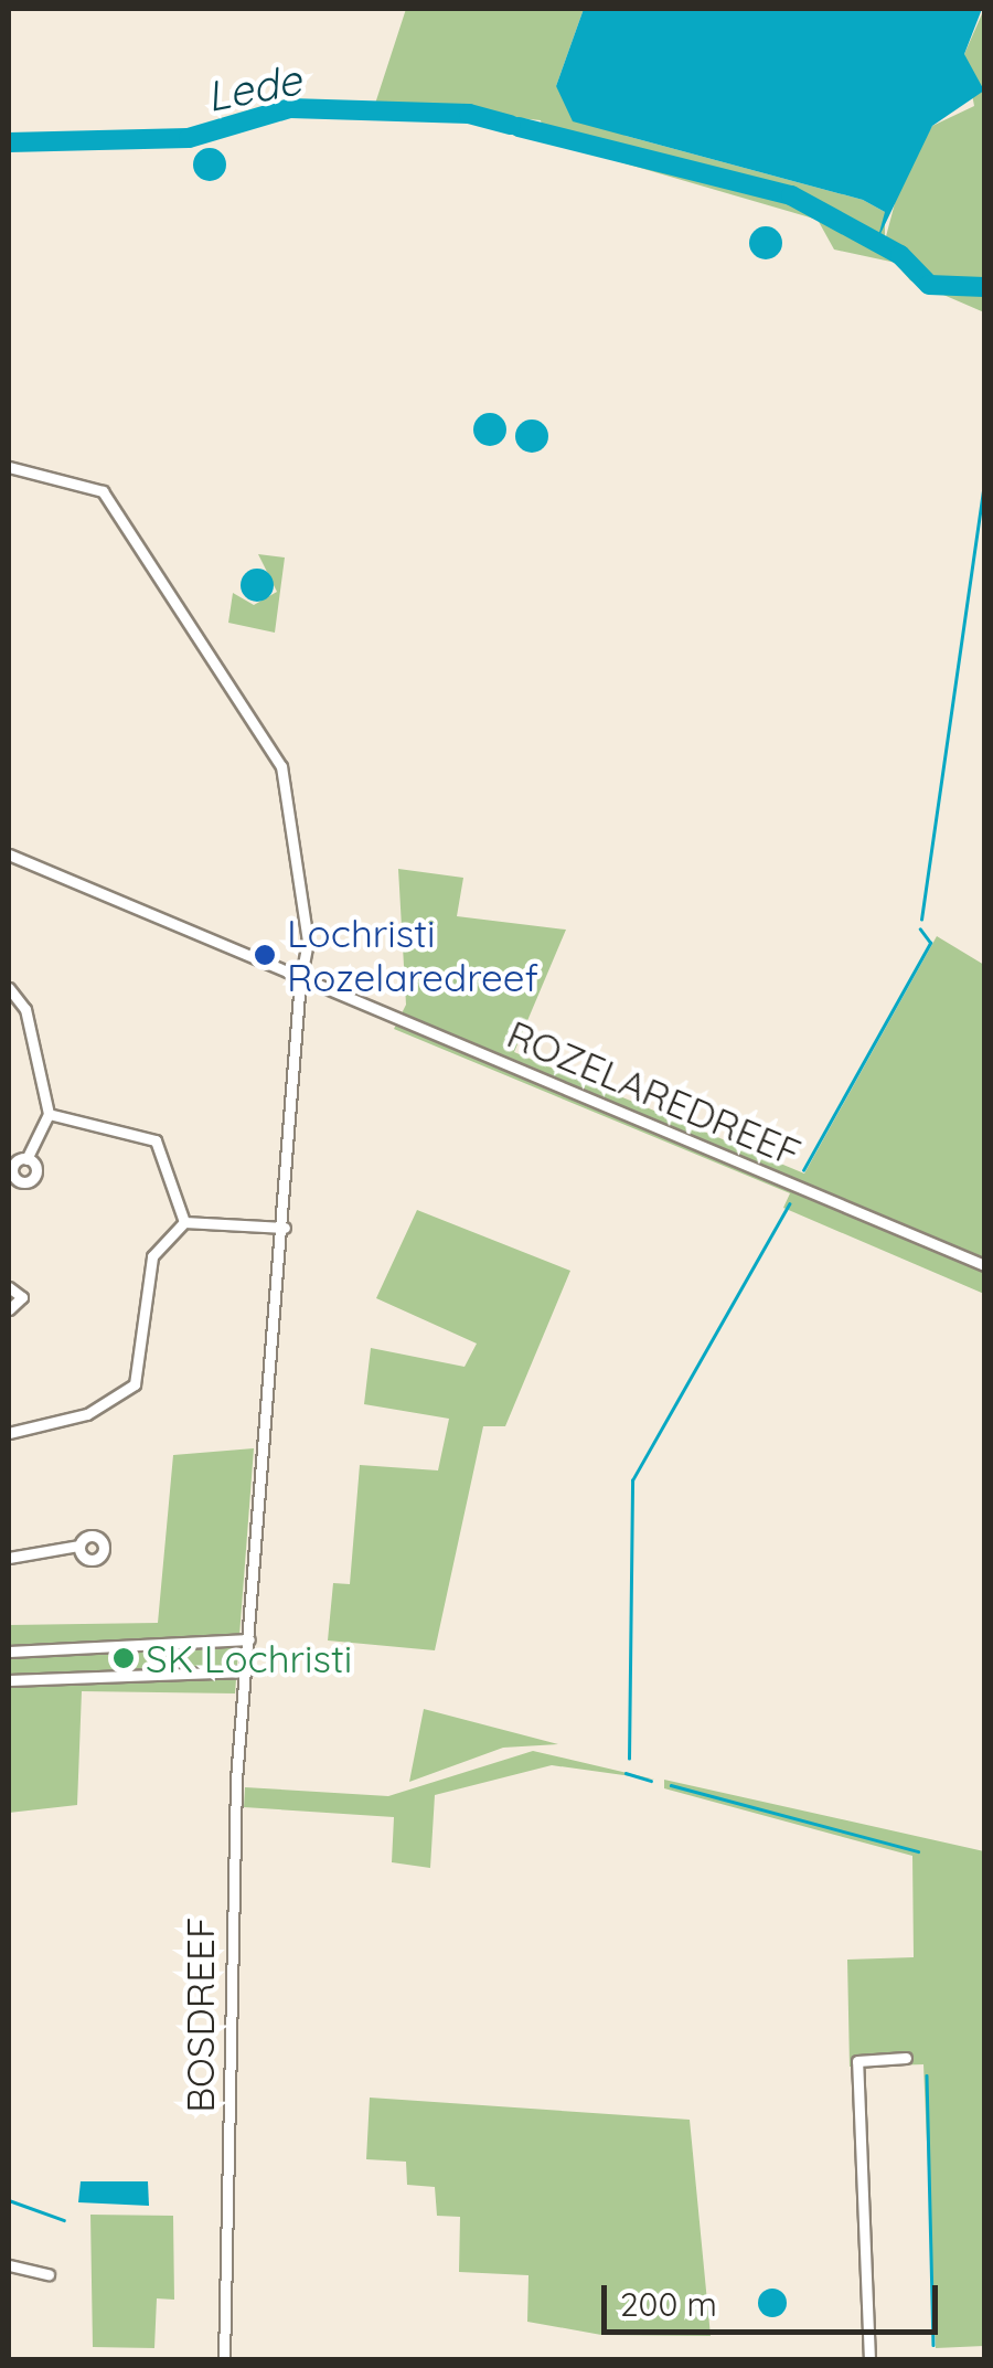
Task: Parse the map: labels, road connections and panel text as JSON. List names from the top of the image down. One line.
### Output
{"streets":{"street":["ROZELAREDREEF","BOSDREEF"]},"crossings":[["ROZELAREDREEF","BOSDREEF"]],"water":["Lede"],"places":["Lochristi Rozelaredreef","SK Lochristi"],"scale_bar":"200 m"}
